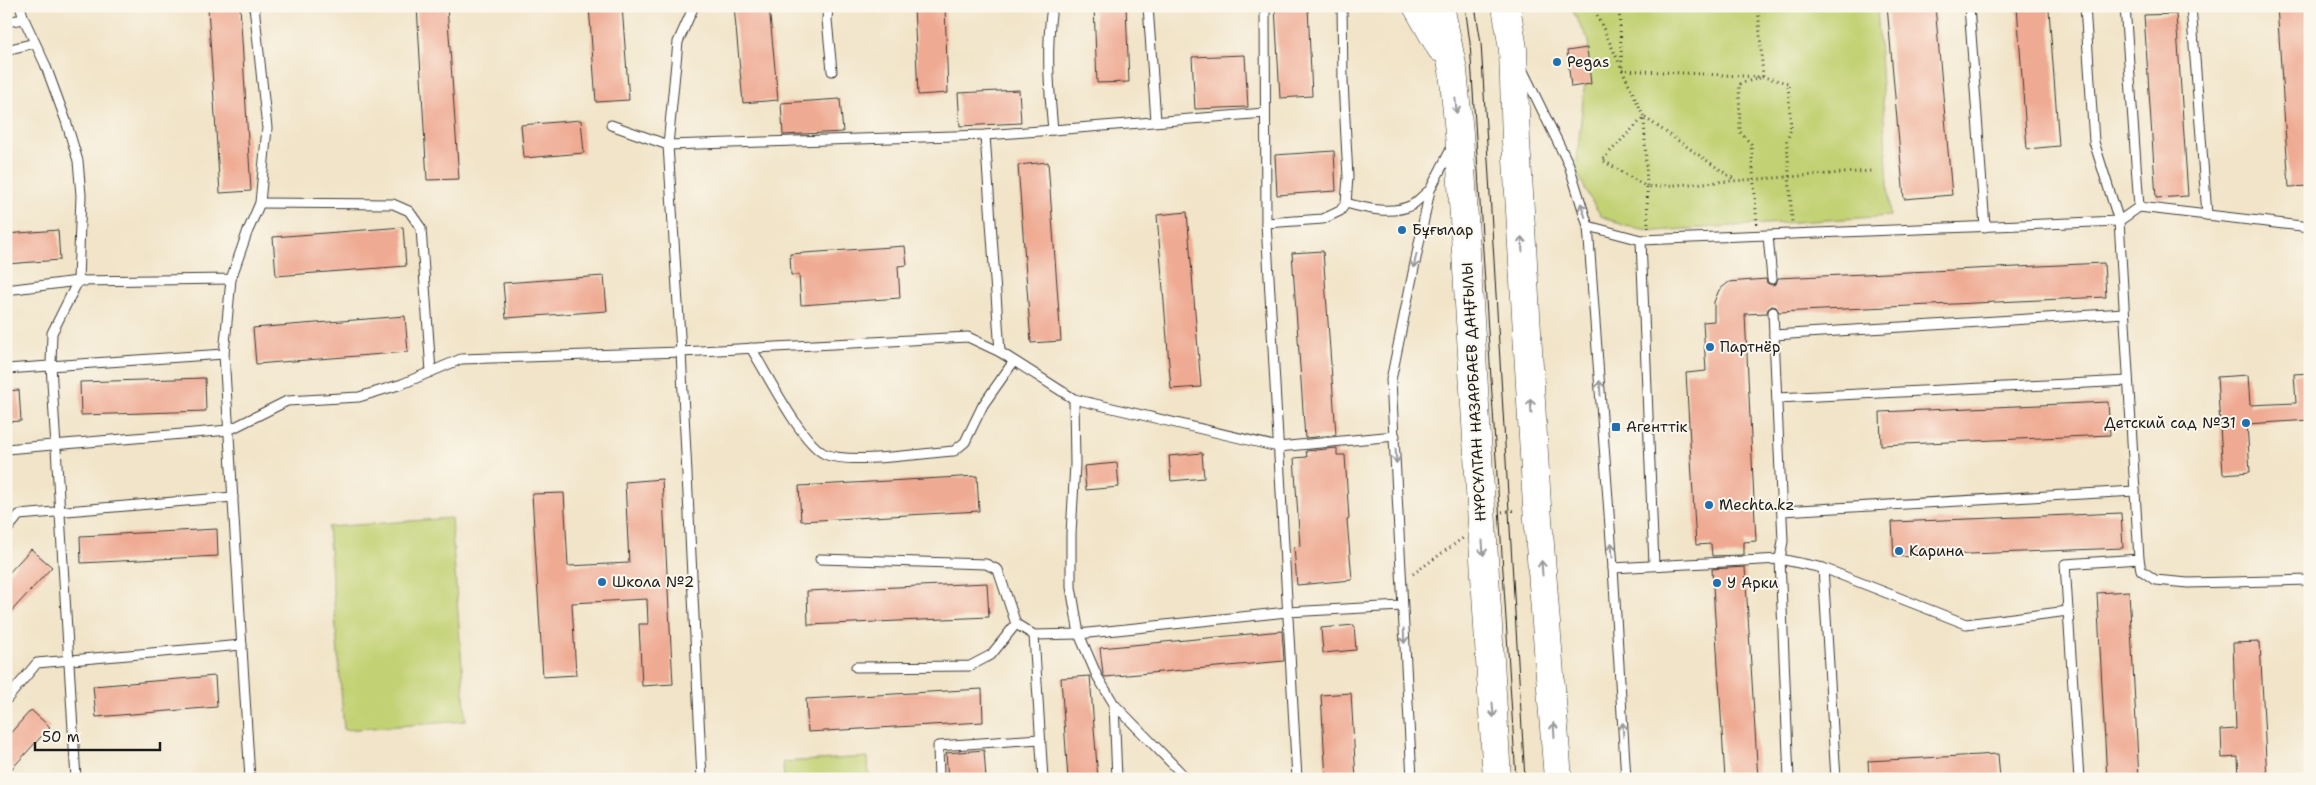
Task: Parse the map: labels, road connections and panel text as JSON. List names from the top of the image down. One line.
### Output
{"streets":{"main road":["НҰРСҰЛТАН НАЗАРБАЕВ ДАҢҒЫЛЫ"]},"places":{"other":["Pegas","Бұғылар","Партнёр","Детский сад №31","Mechta.kz","Карина","Школа №2","У Арки"],"transit":["Агенттік"]},"scale_bar":"50 m"}
